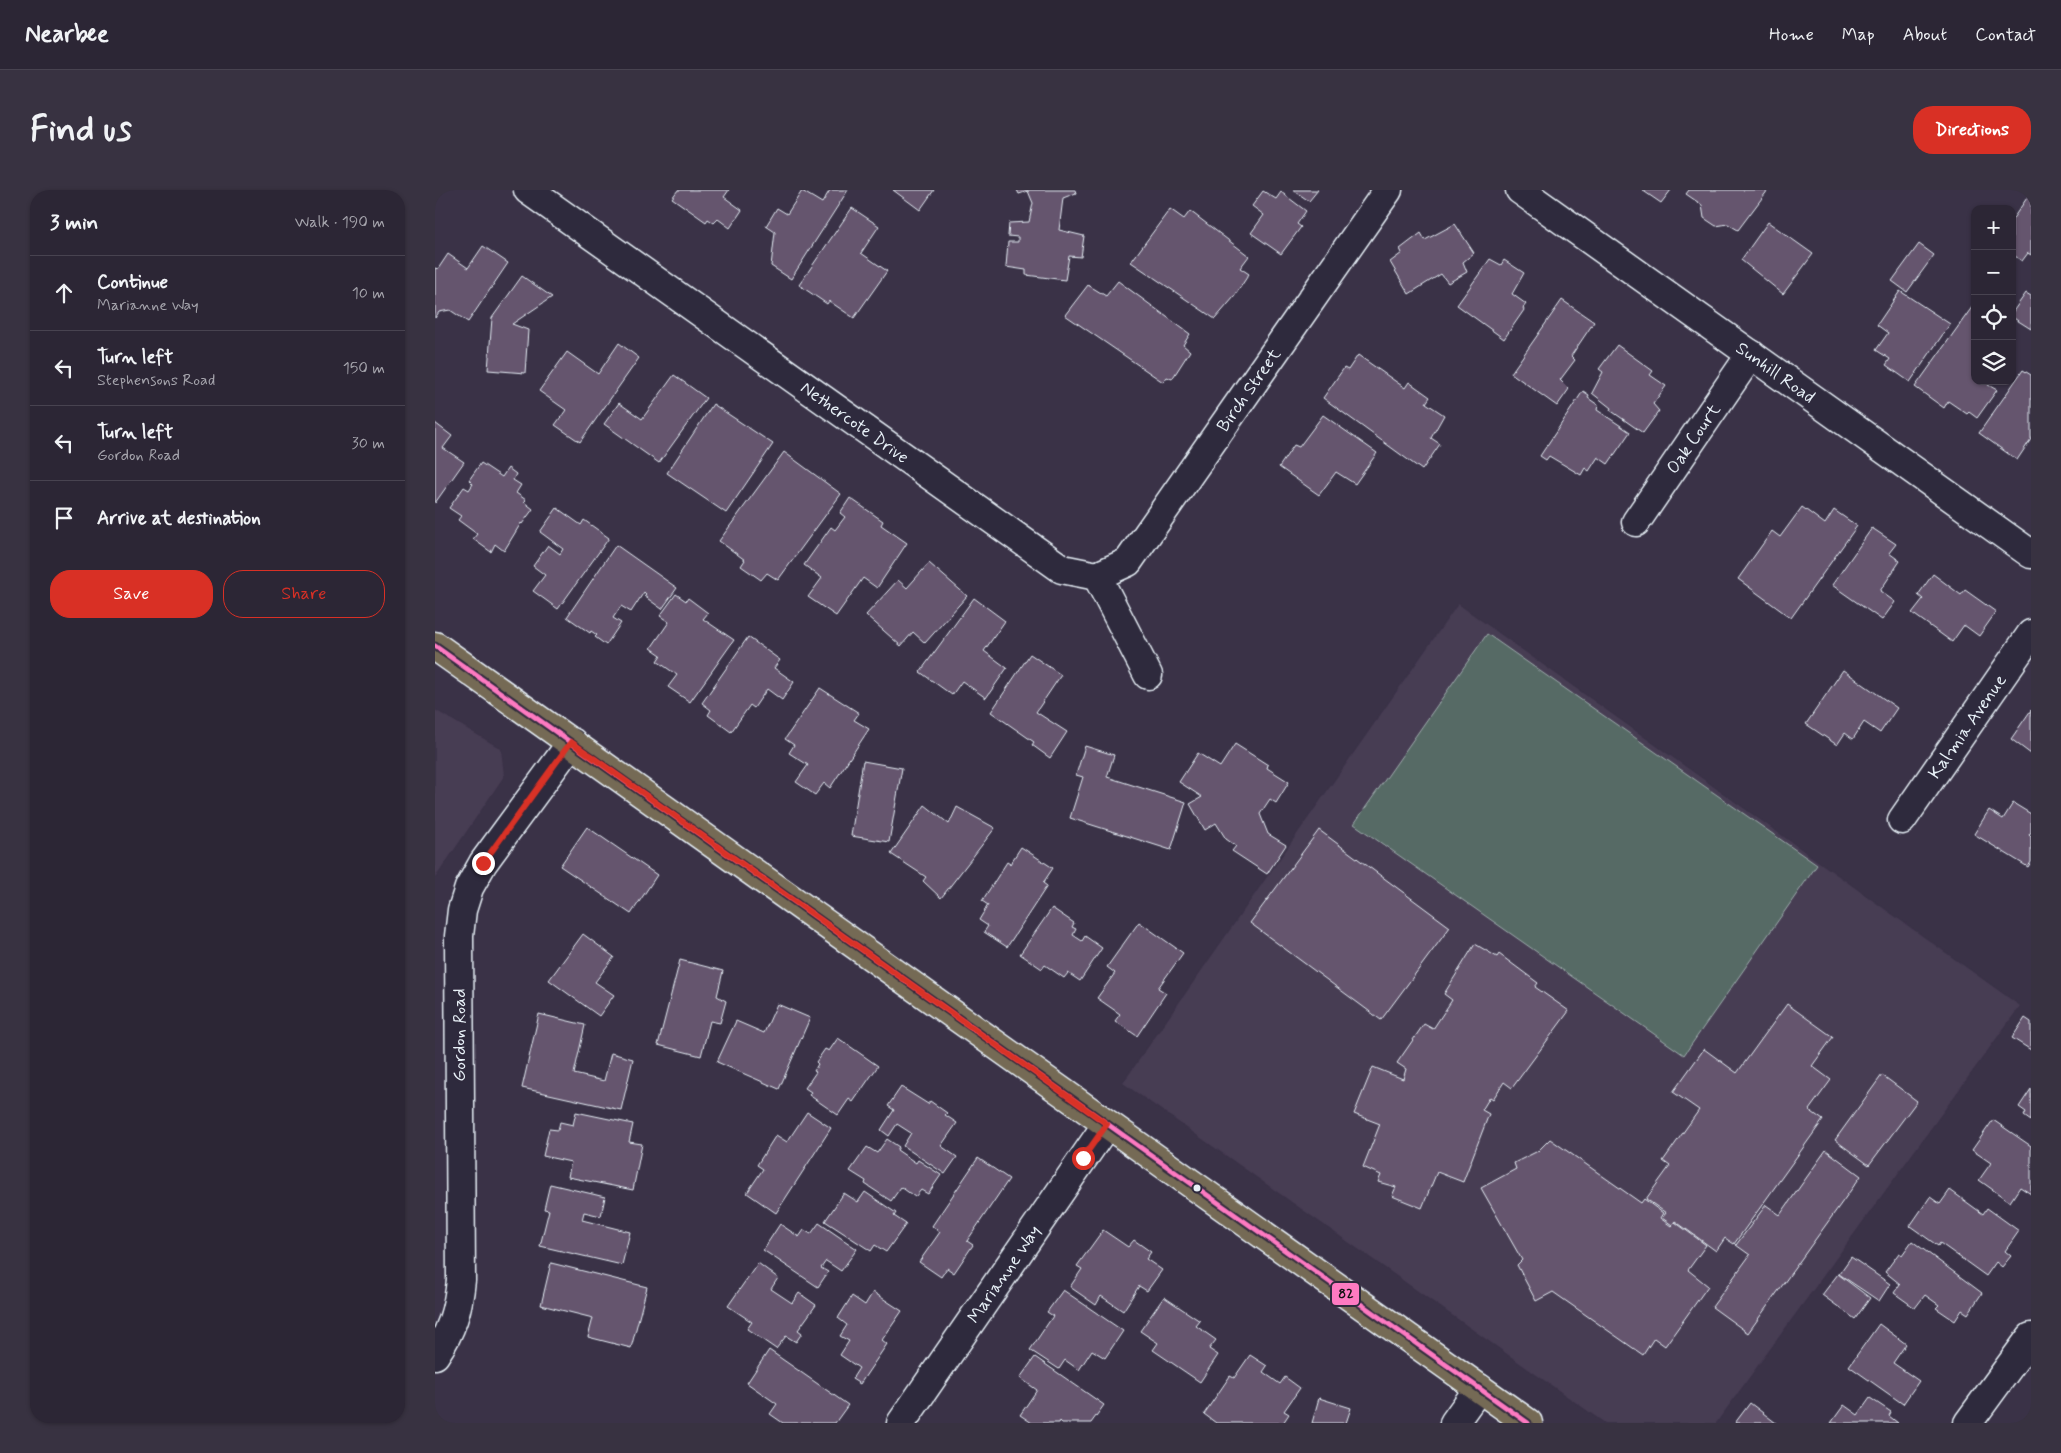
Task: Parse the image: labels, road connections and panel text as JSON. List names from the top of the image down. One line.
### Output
{"streets":{"street":["Sunhill Road","Birch Street","Nethercote Drive","Oak Court","Kalmia Avenue","Gordon Road","Marianne Way"]},"crossings":[["Sunhill Road","Oak Court"],["Birch Street","Nethercote Drive"]],"lines":["transit line 82"],"page":{"header":"Nearbee","nav":["Home","Map","About","Contact"],"buttons":["Directions",["Save","Share"]],"title":"Find us","heading":["3 min","Walk · 190 m"],"map_buttons":["+","−"],"list":[["Continue","Marianne Way","10 m"],["Turn left","Stephensons Road","150 m"],["Turn left","Gordon Road","30 m"],"Arrive at destination"]}}
